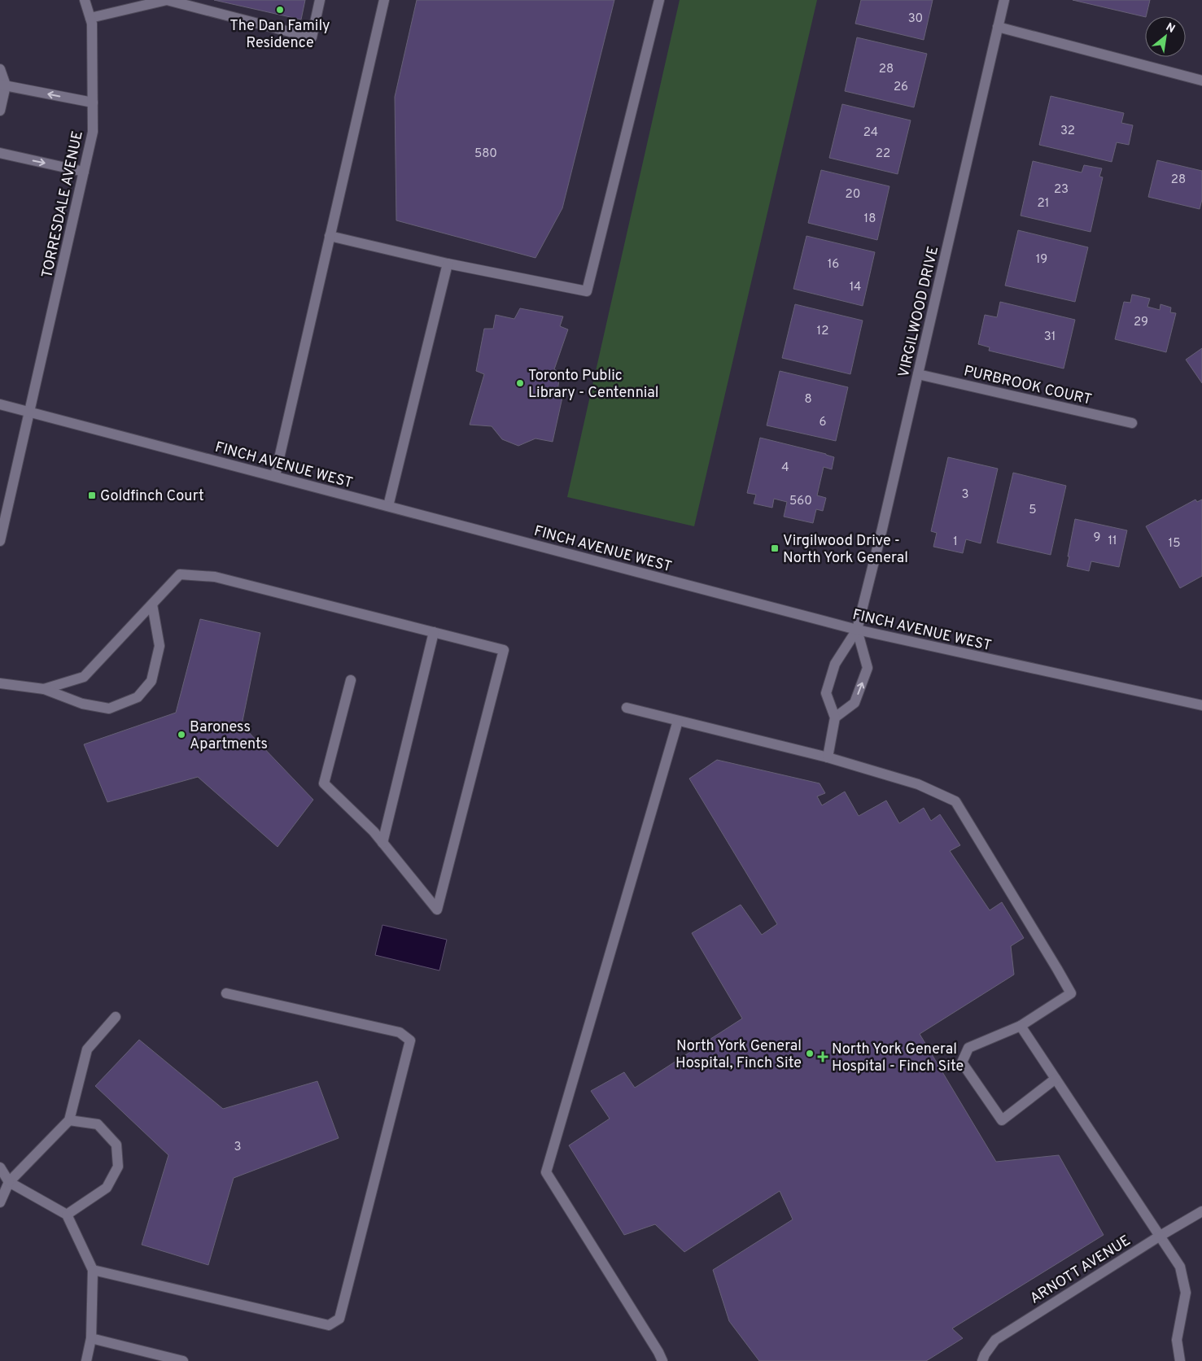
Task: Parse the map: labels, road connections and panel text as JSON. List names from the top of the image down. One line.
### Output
{"streets":{"street":["TORRESDALE AVENUE","VIRGILWOOD DRIVE","PURBROOK COURT","FINCH AVENUE WEST","ARNOTT AVENUE"]},"crossings":[["TORRESDALE AVENUE","FINCH AVENUE WEST"],["VIRGILWOOD DRIVE","PURBROOK COURT"],["VIRGILWOOD DRIVE","FINCH AVENUE WEST"]],"places":{"other":["The Dan Family Residence","Toronto Public Library - Centennial","Baroness Apartments","North York General Hospital, Finch Site"],"transit":["Goldfinch Court","Virgilwood Drive - North York General"],"health":["North York General Hospital - Finch Site"]},"house_numbers":["30","28","26","32","24","580","22","28","23","20","21","18","19","16","14","29","12","31","8","6","4","3","560","5","9","11","1","15","3"],"north":"top right"}
